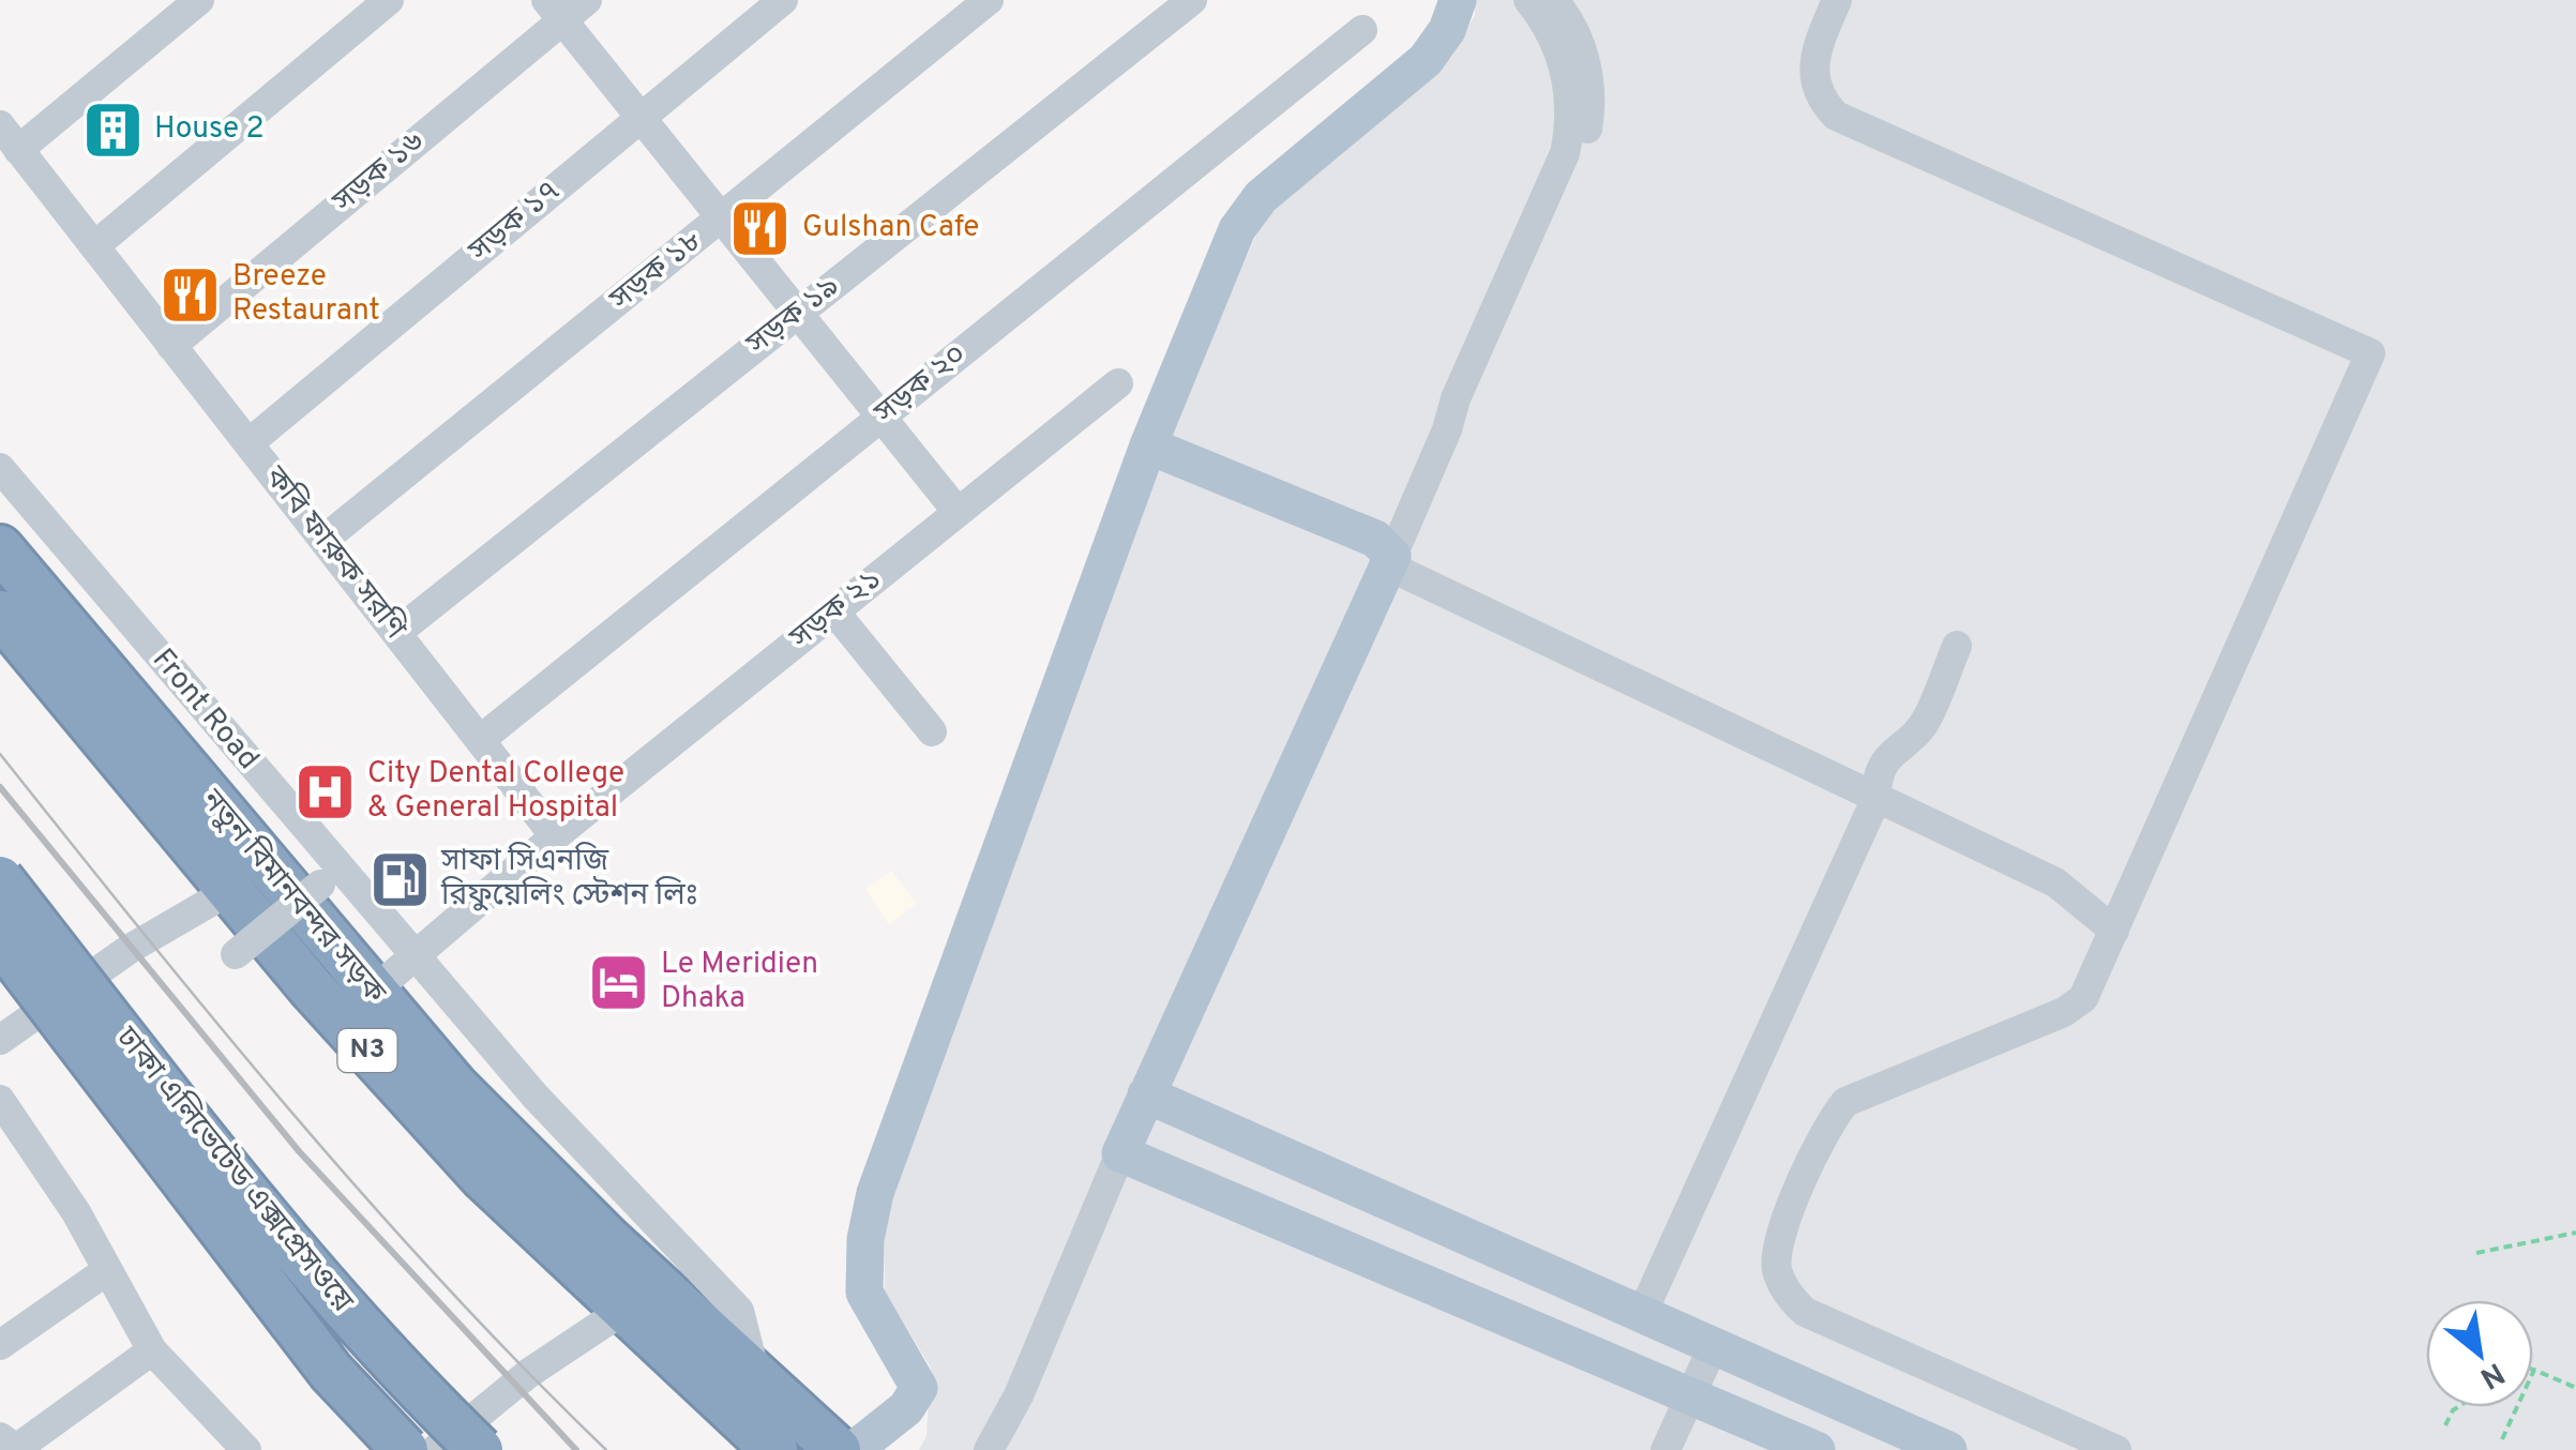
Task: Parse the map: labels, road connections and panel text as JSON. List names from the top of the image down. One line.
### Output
{"streets":{"highway":["নতুন বিমানবন্দর সড়ক","N3","ঢাকা এলিভেটেড এক্সপ্রেসওয়ে"],"street":["সড়ক ১৬","সড়ক ১৭","সড়ক ১৮","সড়ক ১৯","সড়ক ২০","কবি ফারুক সরণি","সড়ক ২১","Front Road"]},"crossings":[["সড়ক ১৬","কবি ফারুক সরণি"],["সড়ক ১৭","কবি ফারুক সরণি"],["সড়ক ১৮","কবি ফারুক সরণি"],["সড়ক ১৯","কবি ফারুক সরণি"],["সড়ক ২০","কবি ফারুক সরণি"],["কবি ফারুক সরণি","সড়ক ২১"],["Front Road","নতুন বিমানবন্দর সড়ক"]],"places":{"building":["House 2"],"restaurant":["Gulshan Cafe","Breeze Restaurant"],"hospital":["City Dental College & General Hospital"],"fuel station":["সাফা সিএনজি রিফুয়েলিং স্টেশন লিঃ"],"hotel":["Le Meridien Dhaka"]},"north":"bottom right"}
